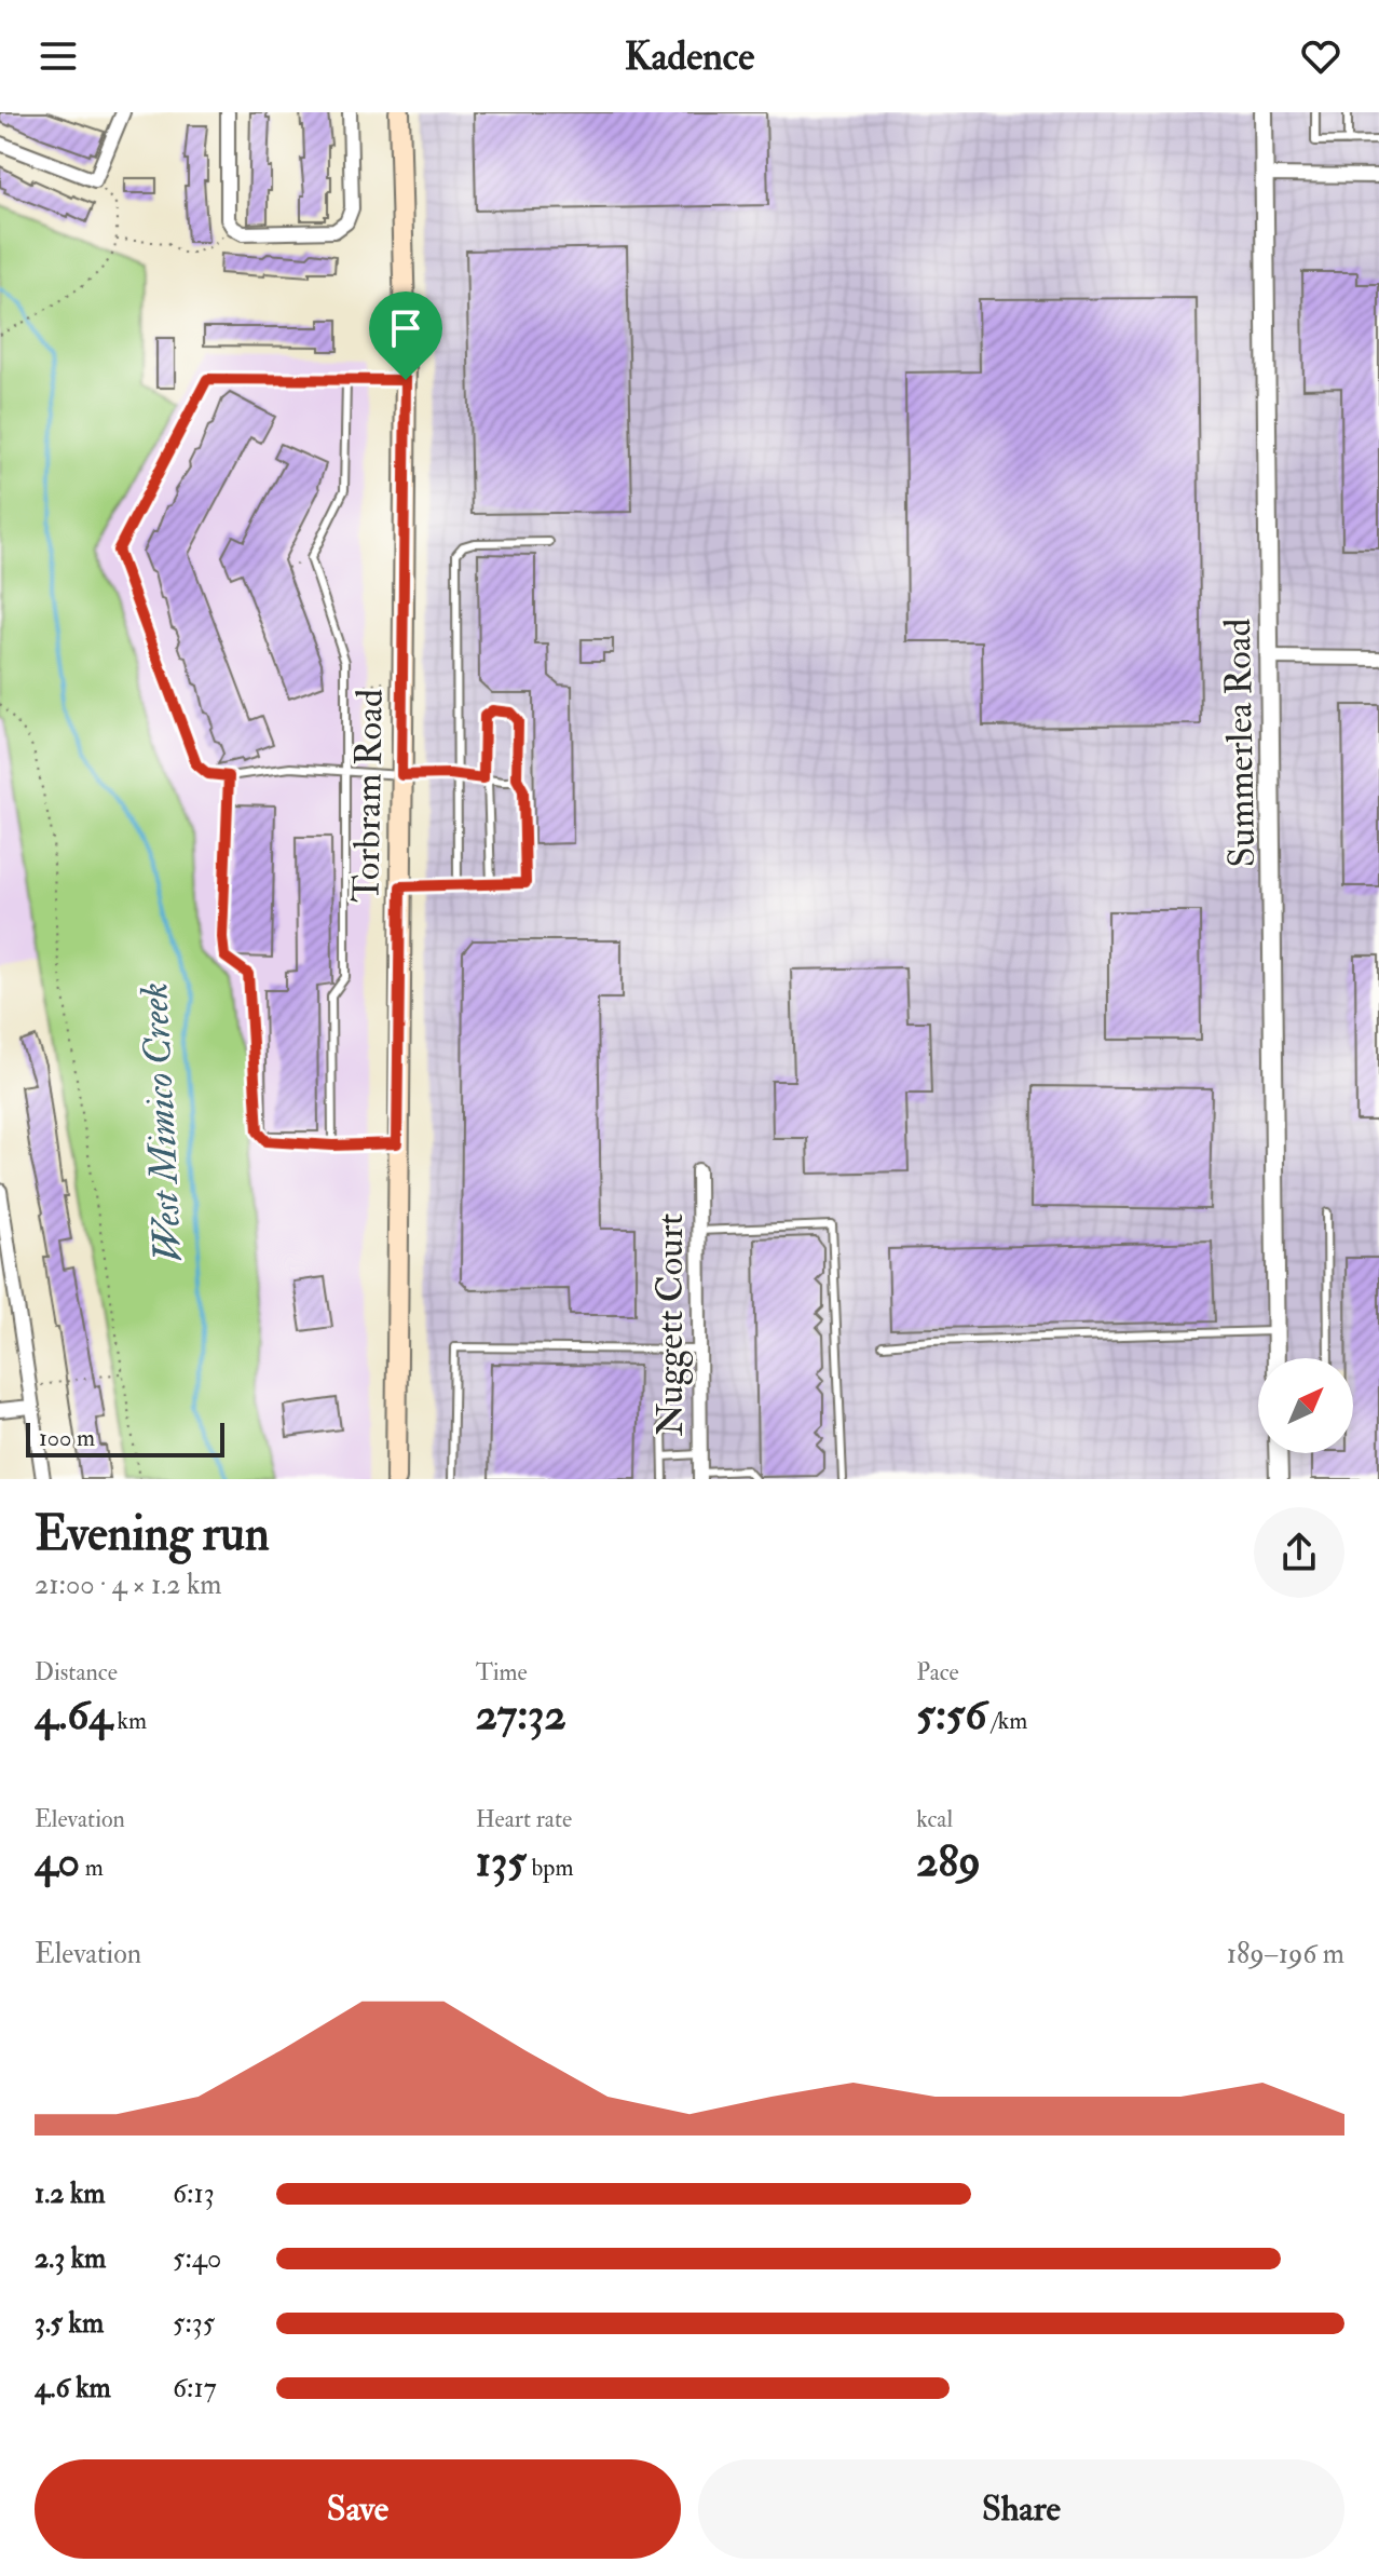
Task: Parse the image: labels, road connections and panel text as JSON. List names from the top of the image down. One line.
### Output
{"streets":{"main road":["Torbram Road"],"street":["Summerlea Road","Nuggett Court"]},"water":["West Mimico Creek"],"scale_bar":"100 m","north":"top right","page":{"header":"Kadence","scale":"100 m","heading":["Evening run","21:00 · 4 × 1.2 km"],"stats":[["Distance","4.64 km"],["Time","27:32"],["Pace","5:56 /km"],["Elevation","40 m"],["Heart rate","135 bpm"],["kcal","289"]],"chart":["Elevation","189–196 m"],"list":[{"name":"1.2 km","note":"6:13"},{"name":"2.3 km","note":"5:40"},{"name":"3.5 km","note":"5:35"},{"name":"4.6 km","note":"6:17"}],"buttons":["Save","Share"]}}
